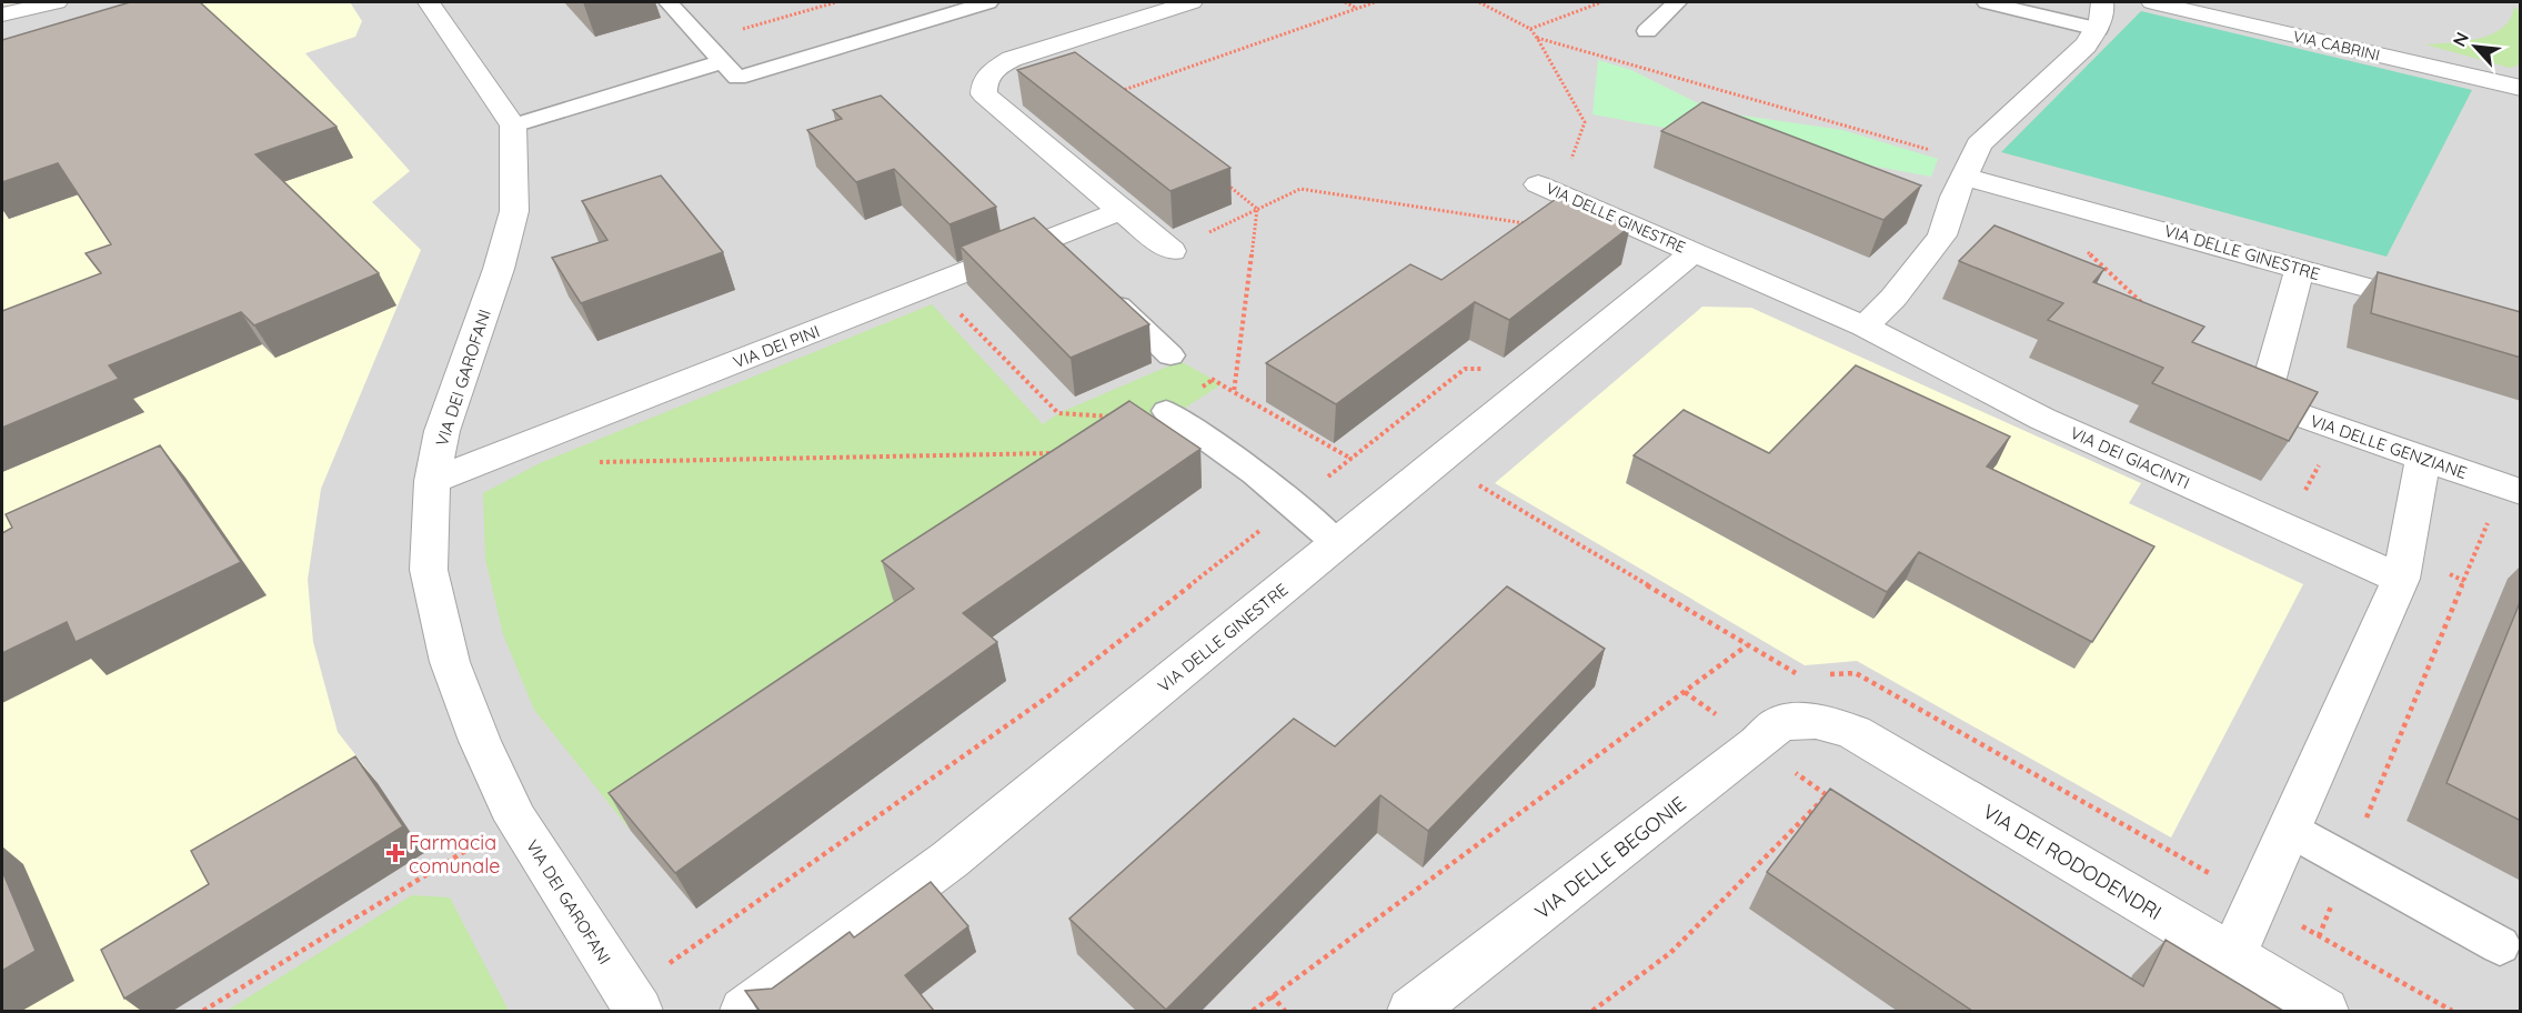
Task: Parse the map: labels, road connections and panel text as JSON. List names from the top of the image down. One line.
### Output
{"streets":{"street":["VIA CABRINI","VIA DELLE GINESTRE","VIA DEI PINI","VIA DEI GAROFANI","VIA DELLE GENZIANE","VIA DEI GIACINTI","VIA DELLE BEGONIE","VIA DEI RODODENDRI"]},"crossings":[["VIA DELLE GINESTRE","VIA DELLE GENZIANE"],["VIA DELLE GINESTRE","VIA DEI GIACINTI"],["VIA DEI PINI","VIA DEI GAROFANI"],["VIA DELLE BEGONIE","VIA DEI RODODENDRI"]],"places":{"health":["Farmacia comunale"]},"north":"top left"}
